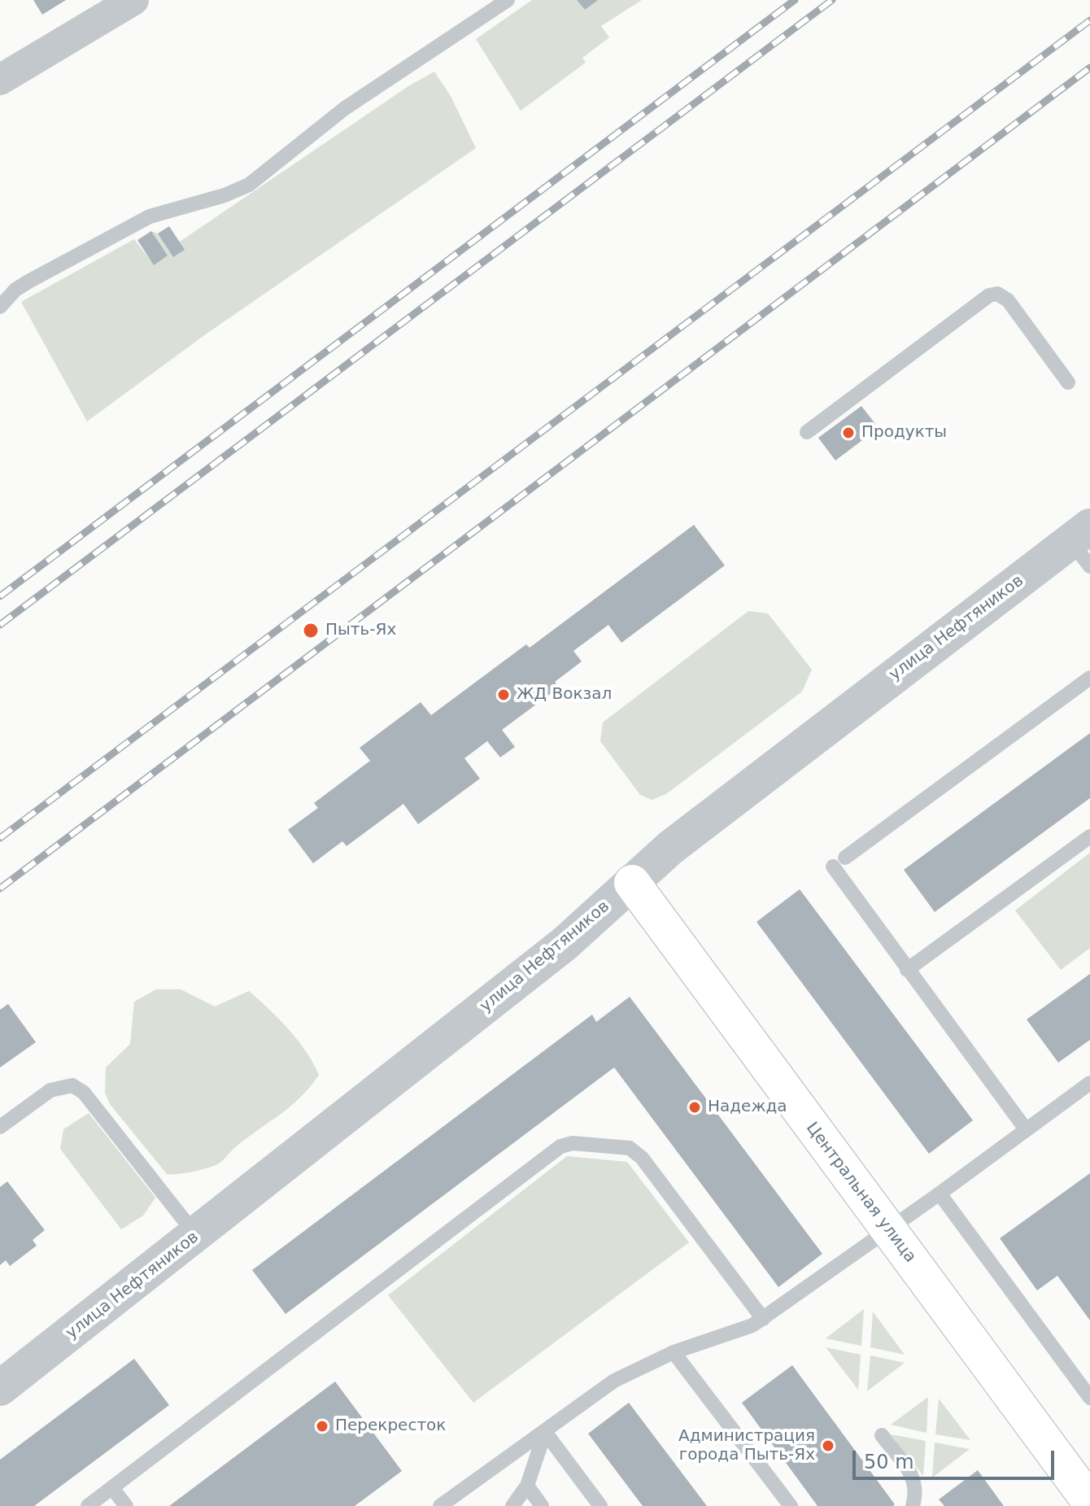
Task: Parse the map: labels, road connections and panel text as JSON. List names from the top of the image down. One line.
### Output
{"streets":{"main road":["Центральная улица"],"street":["улица Нефтяников"]},"crossings":[["улица Нефтяников","Центральная улица"]],"places":["Продукты","Пыть-Ях","ЖД Вокзал","Надежда","Перекресток","Администрация города Пыть-Ях"],"scale_bar":"50 m"}
